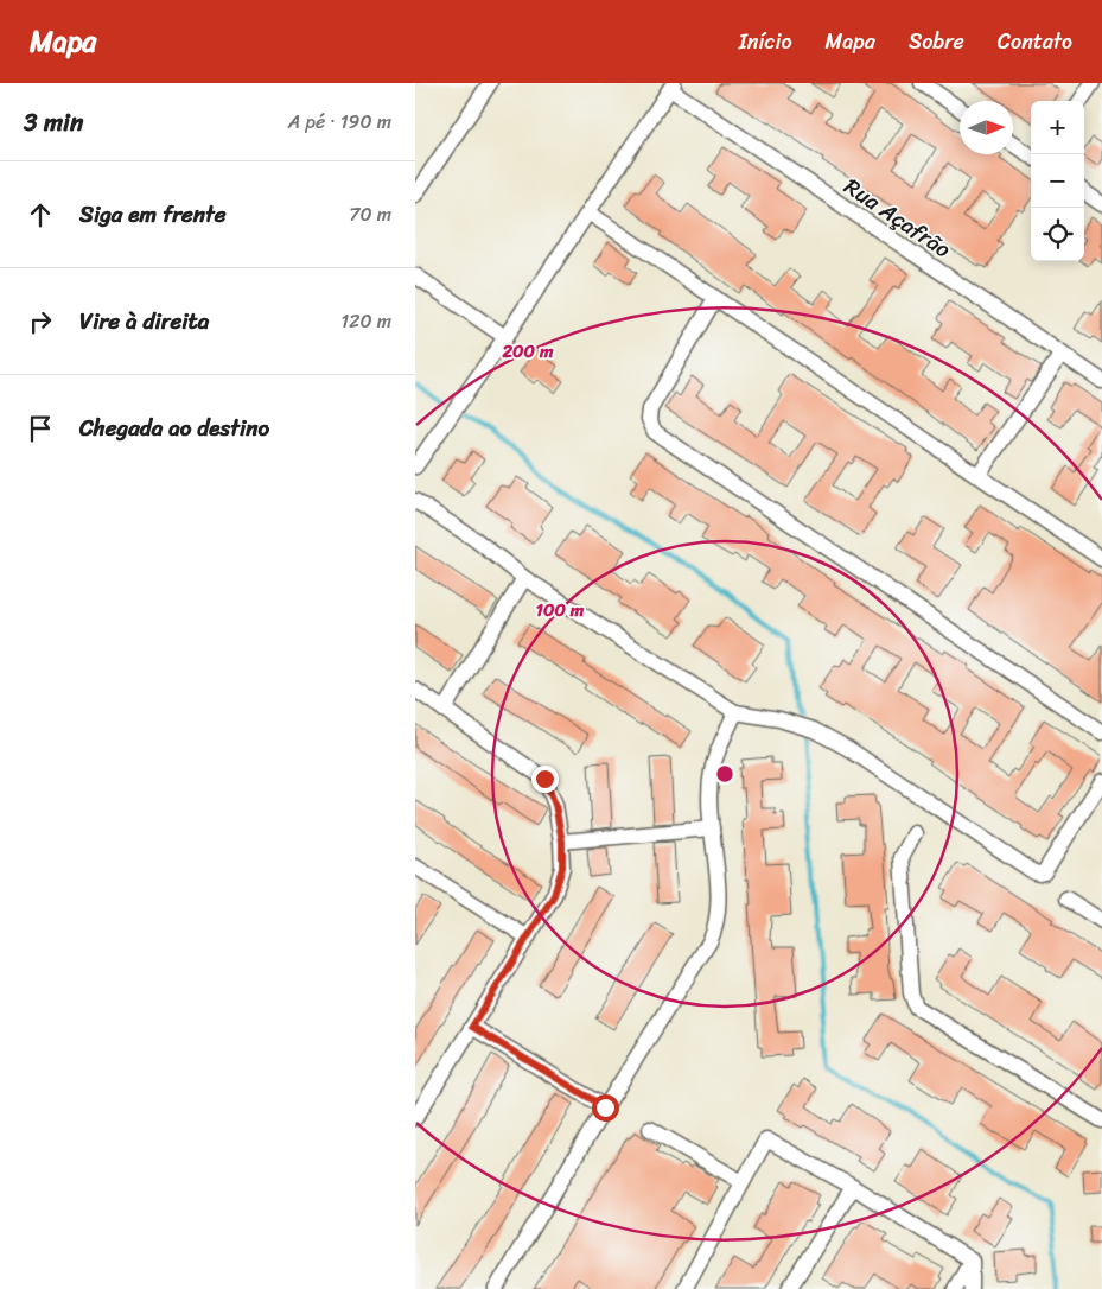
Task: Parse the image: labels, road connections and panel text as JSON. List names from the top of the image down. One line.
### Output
{"streets":{"street":["Rua Açafrão"]},"north":"right","page":{"header":"Mapa","nav":["Início","Mapa","Sobre","Contato"],"heading":["3 min","A pé · 190 m"],"map_buttons":["+","−"],"list":[["Siga em frente","70 m"],["Vire à direita","120 m"],"Chegada ao destino"]},"rings":["200 m","100 m"]}
